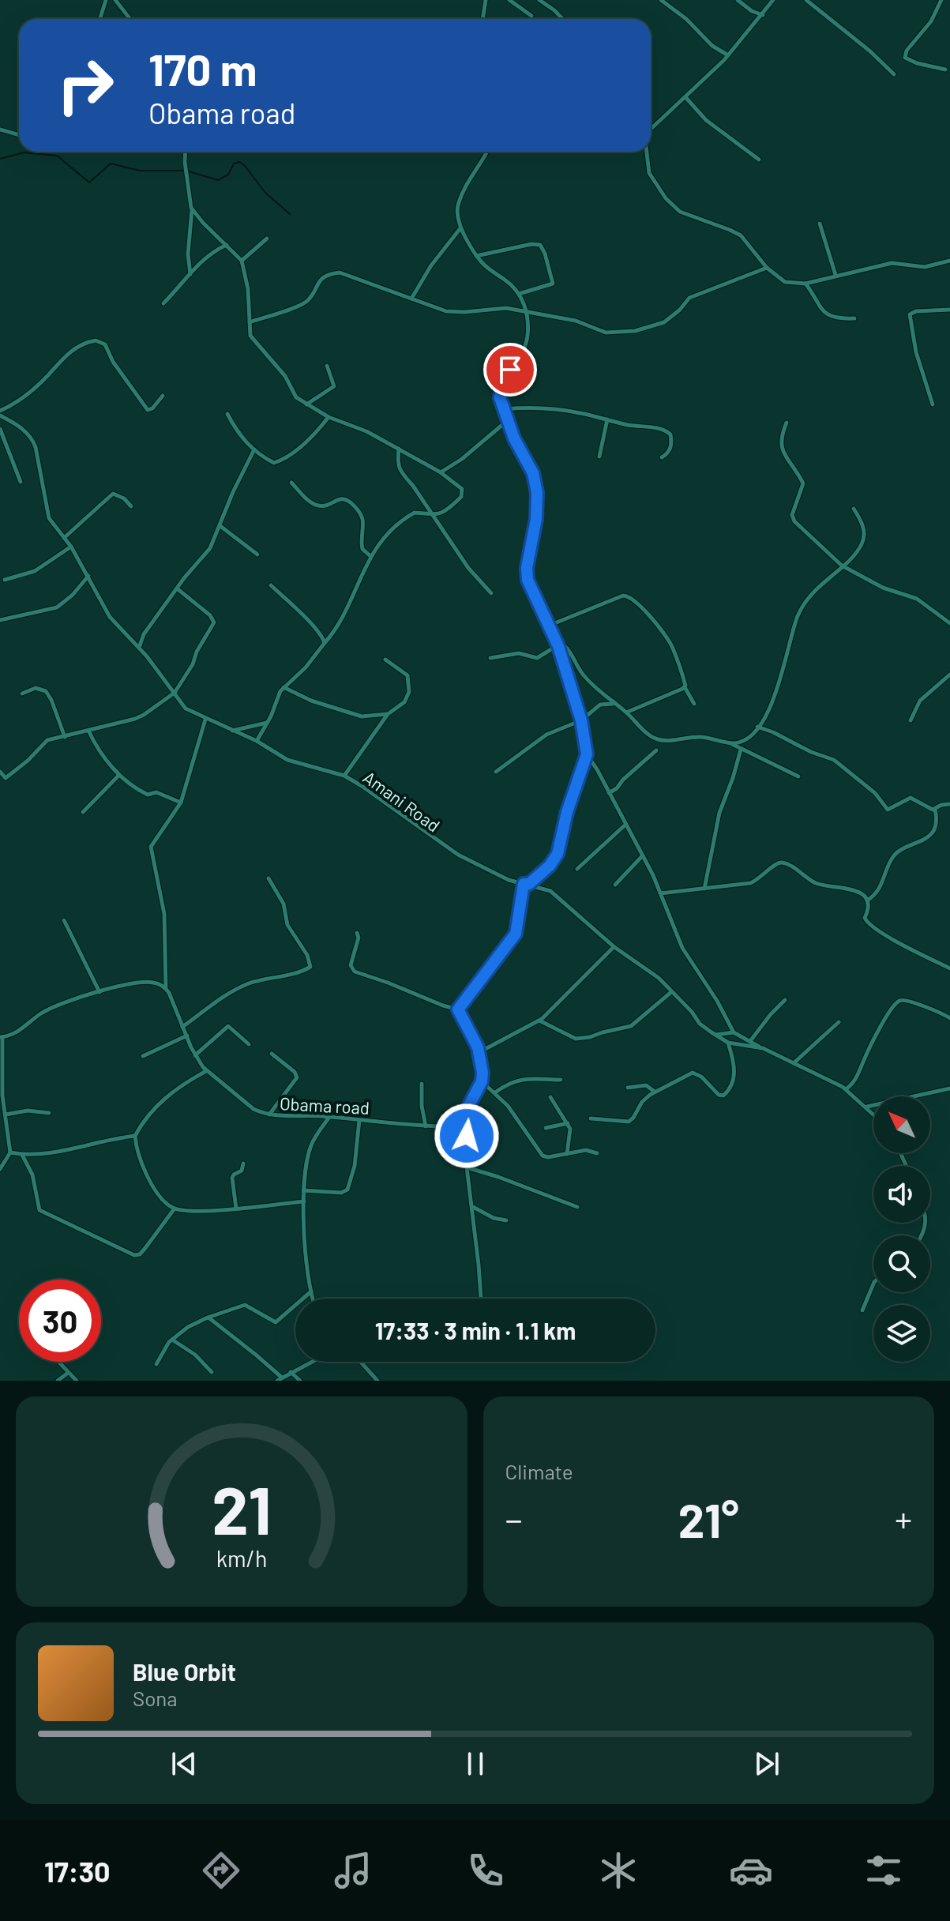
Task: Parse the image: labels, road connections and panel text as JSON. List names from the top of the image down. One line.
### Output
{"streets":{"street":["Amani Road","Obama road"]},"north":"top left","page":{"turn":["170 m","Obama road"],"limit":"30","trip":"17:33 · 3 min · 1.1 km","tile":"Climate","heat":["−","21°","+"],"song":["Blue Orbit","Sona"],"tabs":"17:30","gauge":["21","km/h"]}}
